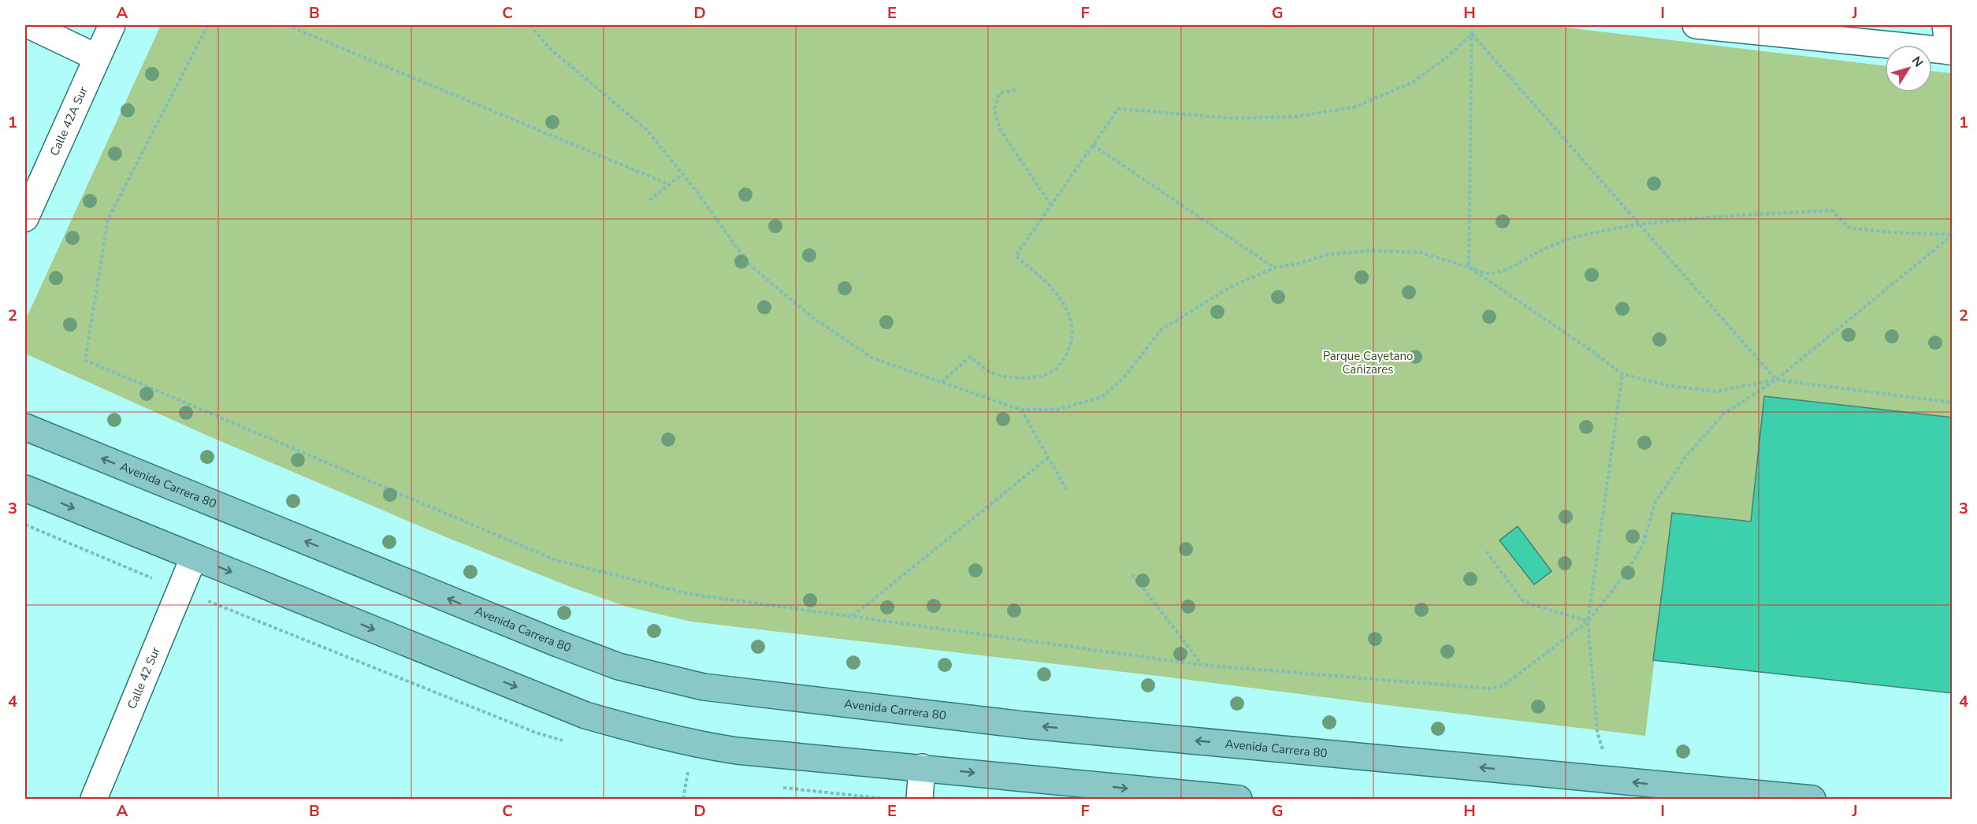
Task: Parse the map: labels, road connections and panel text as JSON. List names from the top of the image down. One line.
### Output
{"streets":{"main road":["Avenida Carrera 80"],"street":["Calle 42A Sur","Calle 42 Sur"]},"parks":["Parque Cayetano Cañizares"],"north":"top right","grid":{"columns":["A","B","C","D","E","F","G","H","I","J"],"rows":["1","2","3","4"]}}
